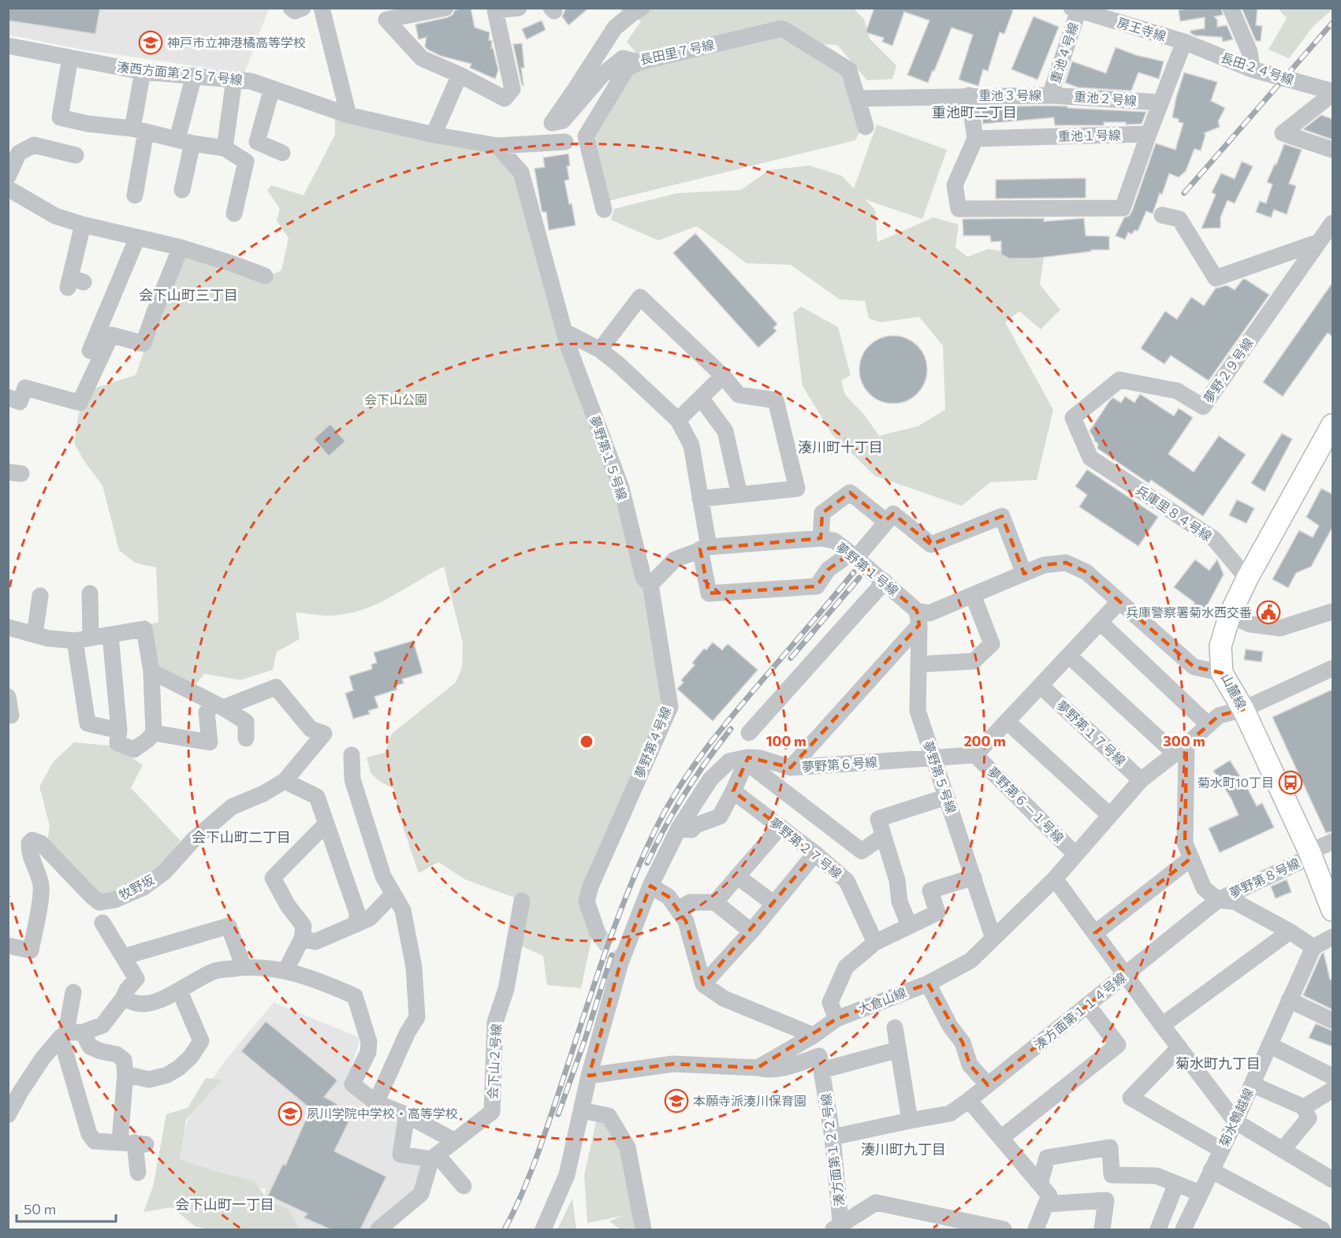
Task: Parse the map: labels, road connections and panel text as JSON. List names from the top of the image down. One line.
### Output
{"streets":{"main road":["山麓線"],"street":["房王寺線","長田里７号線","重池４号線","長田２４号線","湊西方面第２５７号線","重池３号線","重池２号線","重池１号線","夢野２９号線","夢野第１５号線","兵庫里８４号線","夢野第１号線","夢野第１７号線","夢野第４号線","夢野第６号線","夢野第５号線","夢野第６－１号線","夢野第２７号線","夢野第８号線","牧野坂","大倉山線","湊方面第１１４号線","会下山２号線","菊水鵯越線","湊方面第１２２号線"]},"crossings":[["房王寺線","重池４号線"],["房王寺線","長田２４号線"],["長田里７号線","重池３号線"],["重池４号線","重池３号線"],["重池４号線","重池２号線"],["湊西方面第２５７号線","夢野第１５号線"],["重池３号線","重池２号線"],["夢野２９号線","兵庫里８４号線"],["夢野第１５号線","夢野第４号線"],["兵庫里８４号線","山麓線"],["夢野第１号線","夢野第５号線"],["山麓線","夢野第８号線"],["山麓線","大倉山線"],["夢野第１７号線","大倉山線"],["夢野第６号線","夢野第５号線"],["夢野第６号線","夢野第６－１号線"],["夢野第５号線","大倉山線"],["夢野第６－１号線","大倉山線"],["夢野第８号線","湊方面第１１４号線"],["湊方面第１１４号線","湊方面第１２２号線"]],"districts":["重池町二丁目","会下山町三丁目","湊川町十丁目","会下山町二丁目","菊水町九丁目","湊川町九丁目","会下山町一丁目"],"parks":["会下山公園"],"places":{"school or university":["神戸市立神港橘高等学校","本願寺派湊川保育園","夙川学院中学校・高等学校"],"public building":["兵庫警察署菊水西交番"],"bus stop":["菊水町10丁目"]},"scale_bar":"50 m","rings":["100 m","200 m","300 m"]}
